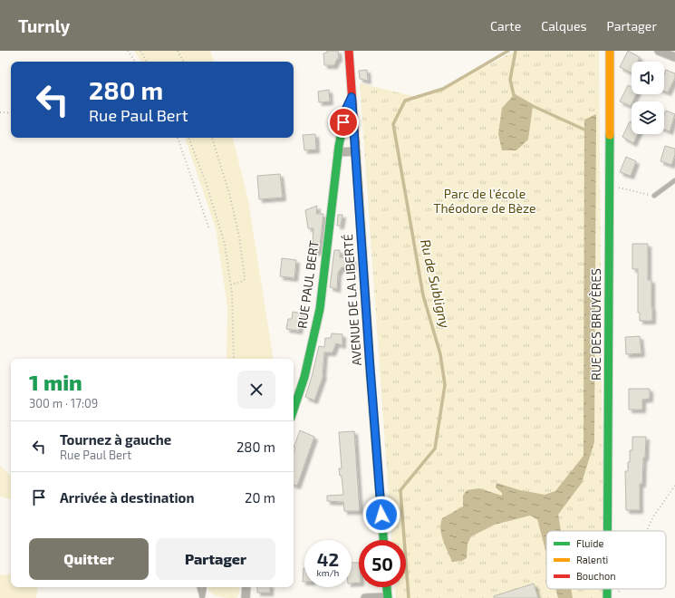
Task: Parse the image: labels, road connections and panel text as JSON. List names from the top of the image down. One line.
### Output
{"streets":{"street":["RUE PAUL BERT","AVENUE DE LA LIBERTÉ","RUE DES BRUYÈRES"]},"crossings":[["RUE PAUL BERT","AVENUE DE LA LIBERTÉ"]],"water":["Ru de Subligny"],"parks":["Parc de l'école Théodore de Bèze"],"legend":["Fluide","Ralenti","Bouchon"],"page":{"header":"Turnly","nav":["Carte","Calques","Partager"],"turn":["280 m","Rue Paul Bert"],"heading":["1 min","300 m · 17:09"],"list":[{"name":"Tournez à gauche","note":"Rue Paul Bert","value":"280 m"},{"name":"Arrivée à destination","value":"20 m"}],"buttons":["Quitter","Partager"],"speed":"42 km/h","limit":"50"}}
